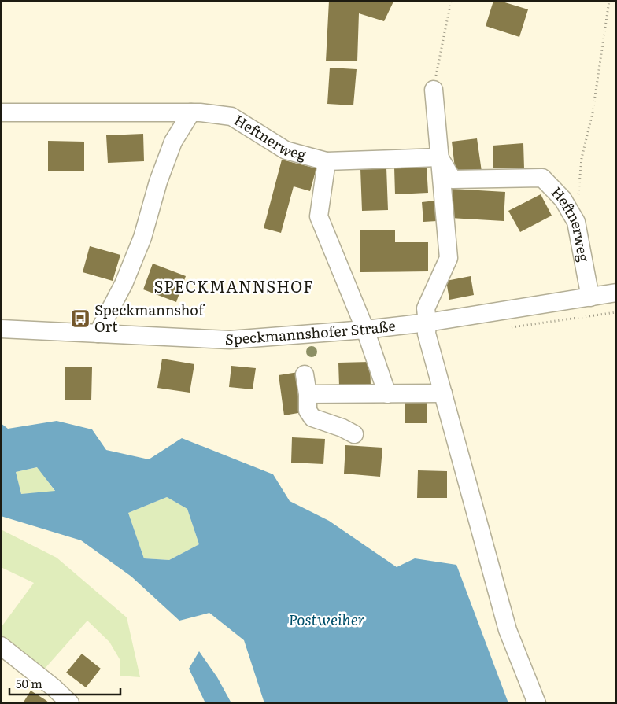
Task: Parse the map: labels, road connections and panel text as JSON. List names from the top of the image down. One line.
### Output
{"streets":{"street":["Heftnerweg","Speckmannshofer Straße"]},"crossings":[["Heftnerweg","Speckmannshofer Straße"]],"districts":["SPECKMANNSHOF"],"water":["Postweiher"],"places":{"bus stop":["Speckmannshof Ort"]},"scale_bar":"50 m"}
